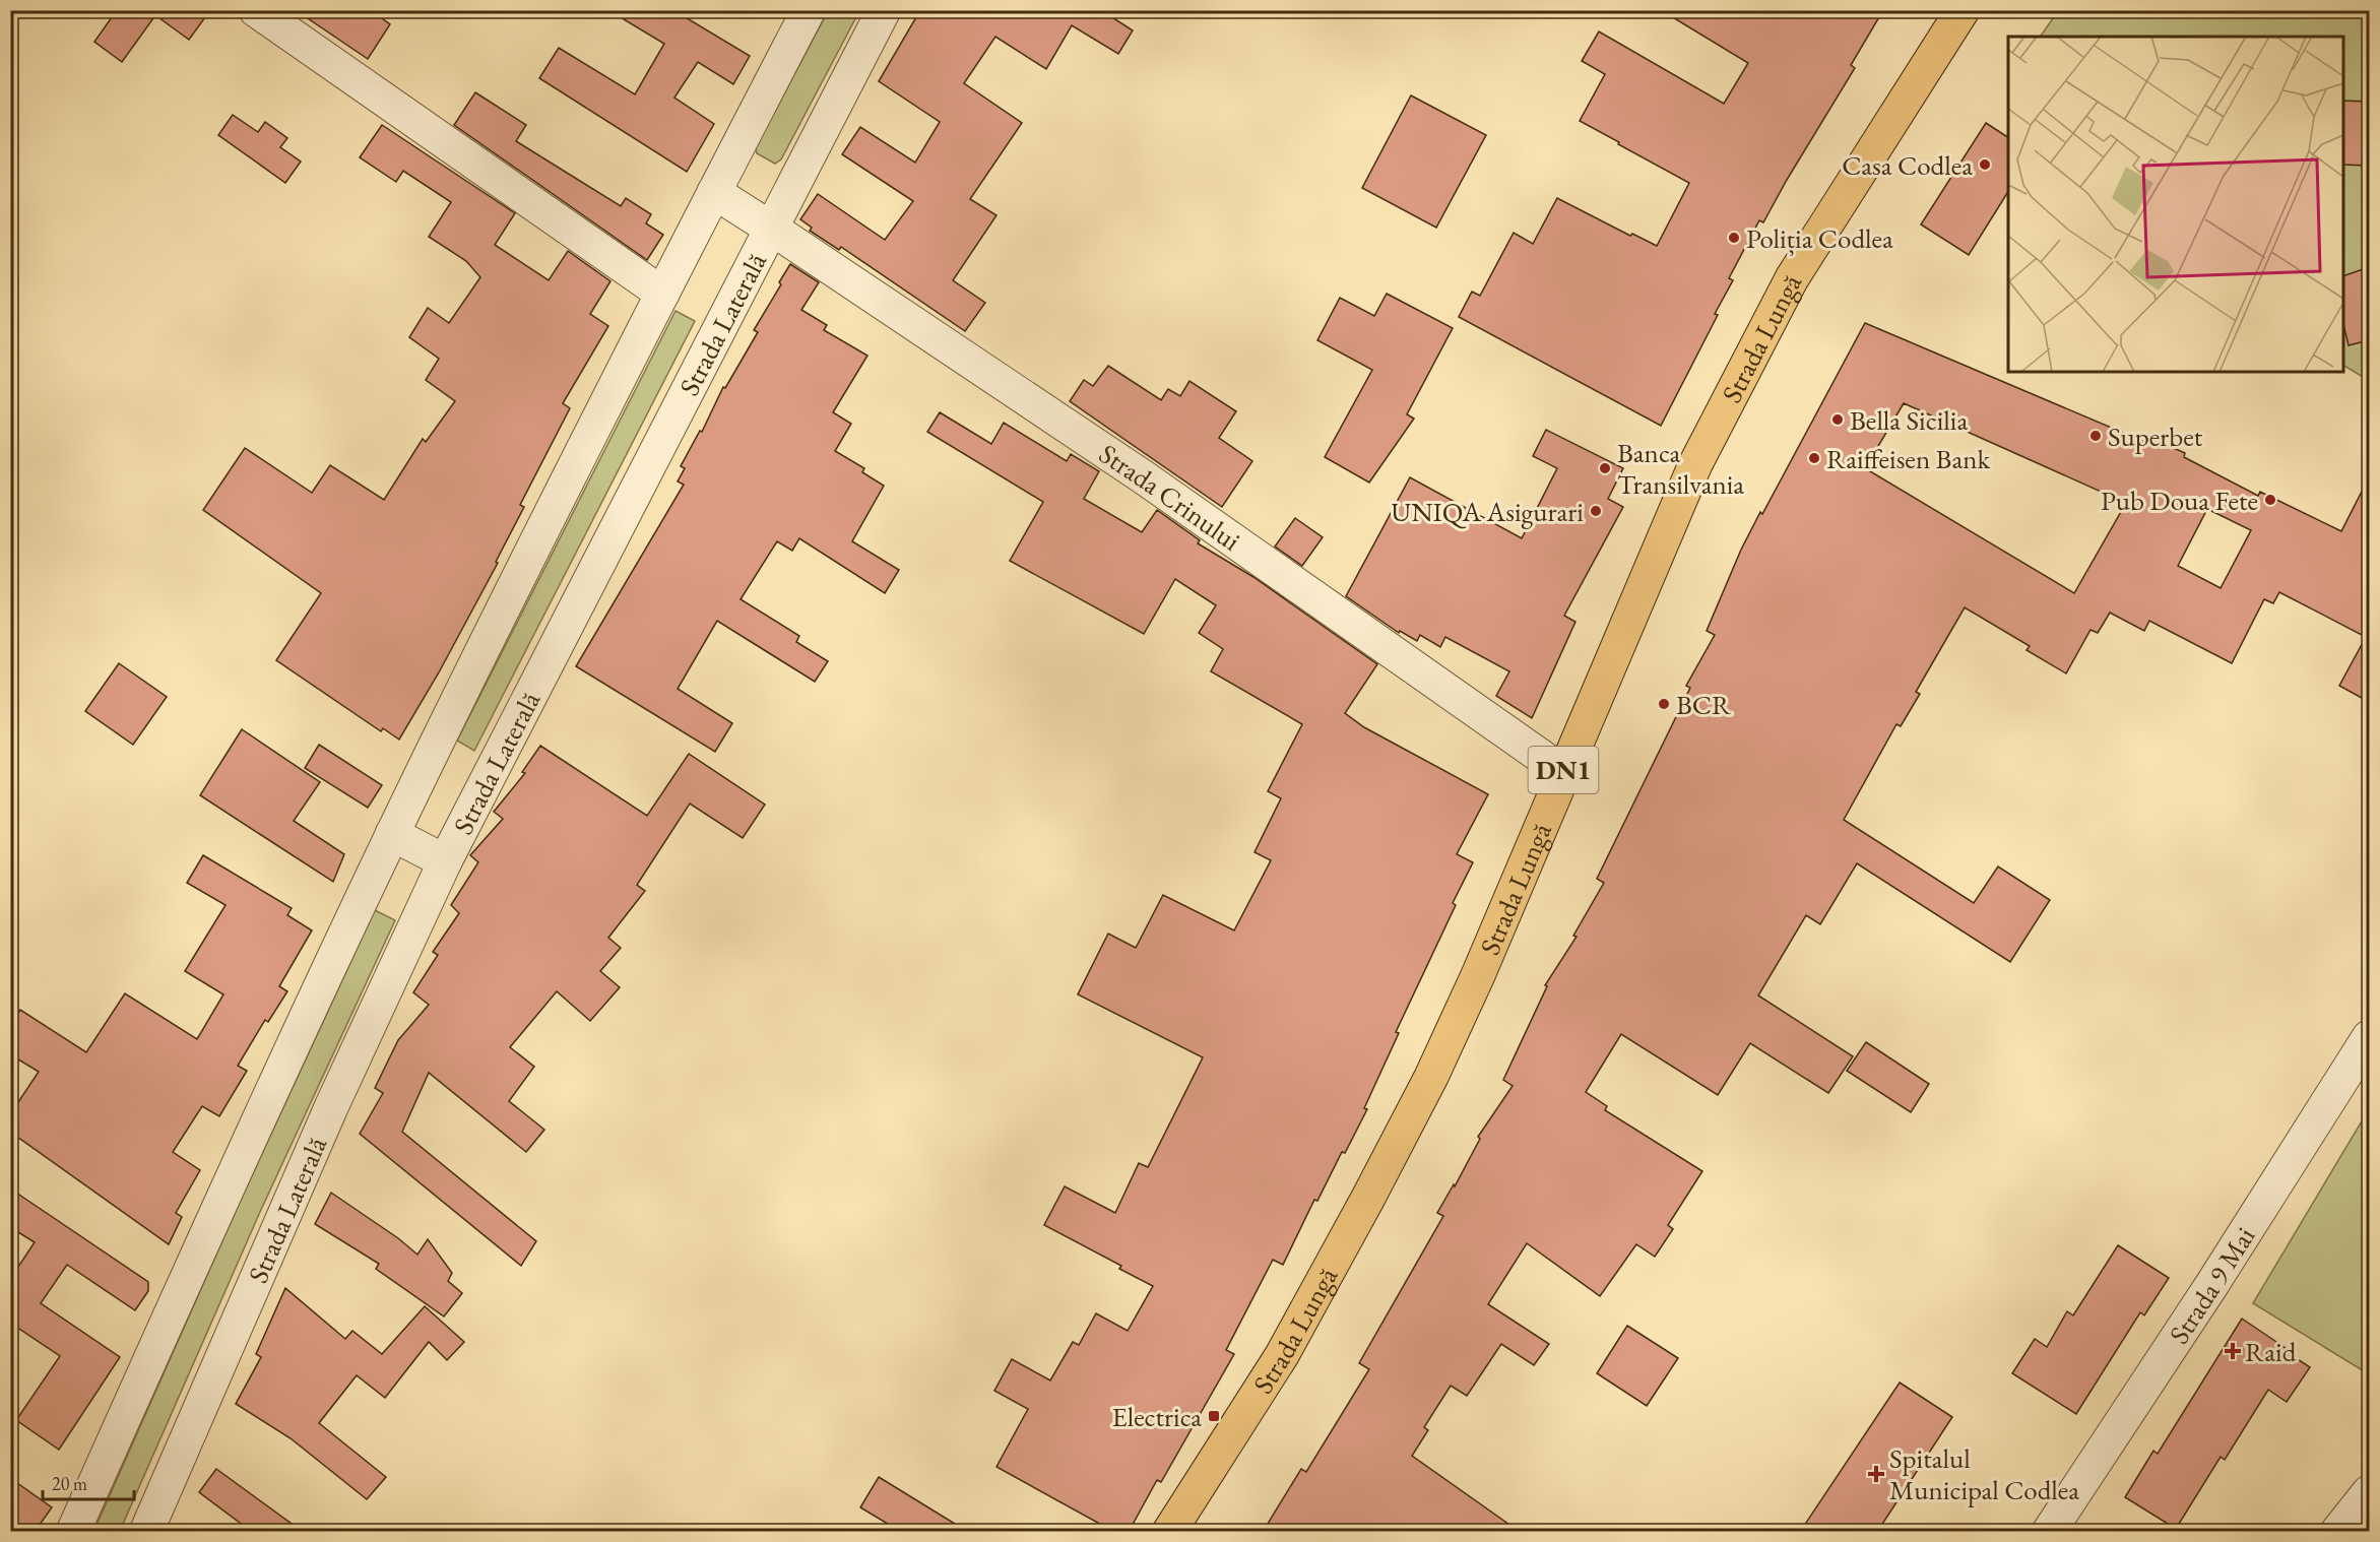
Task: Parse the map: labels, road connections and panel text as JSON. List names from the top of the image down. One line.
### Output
{"streets":{"highway":["Strada Lungă","DN1"],"street":["Strada Laterală","Strada Crinului","Strada 9 Mai"]},"crossings":[["Strada Laterală","Strada Crinului"],["Strada Lungă","Strada Crinului"]],"places":{"other":["Casa Codlea","Poliția Codlea","Bella Sicilia","Superbet","Raiffeisen Bank","Banca Transilvania","Pub Doua Fete","UNIQA Asigurari","BCR"],"health":["Raid","Spitalul Municipal Codlea"],"transit":["Electrica"]},"scale_bar":"20 m"}
